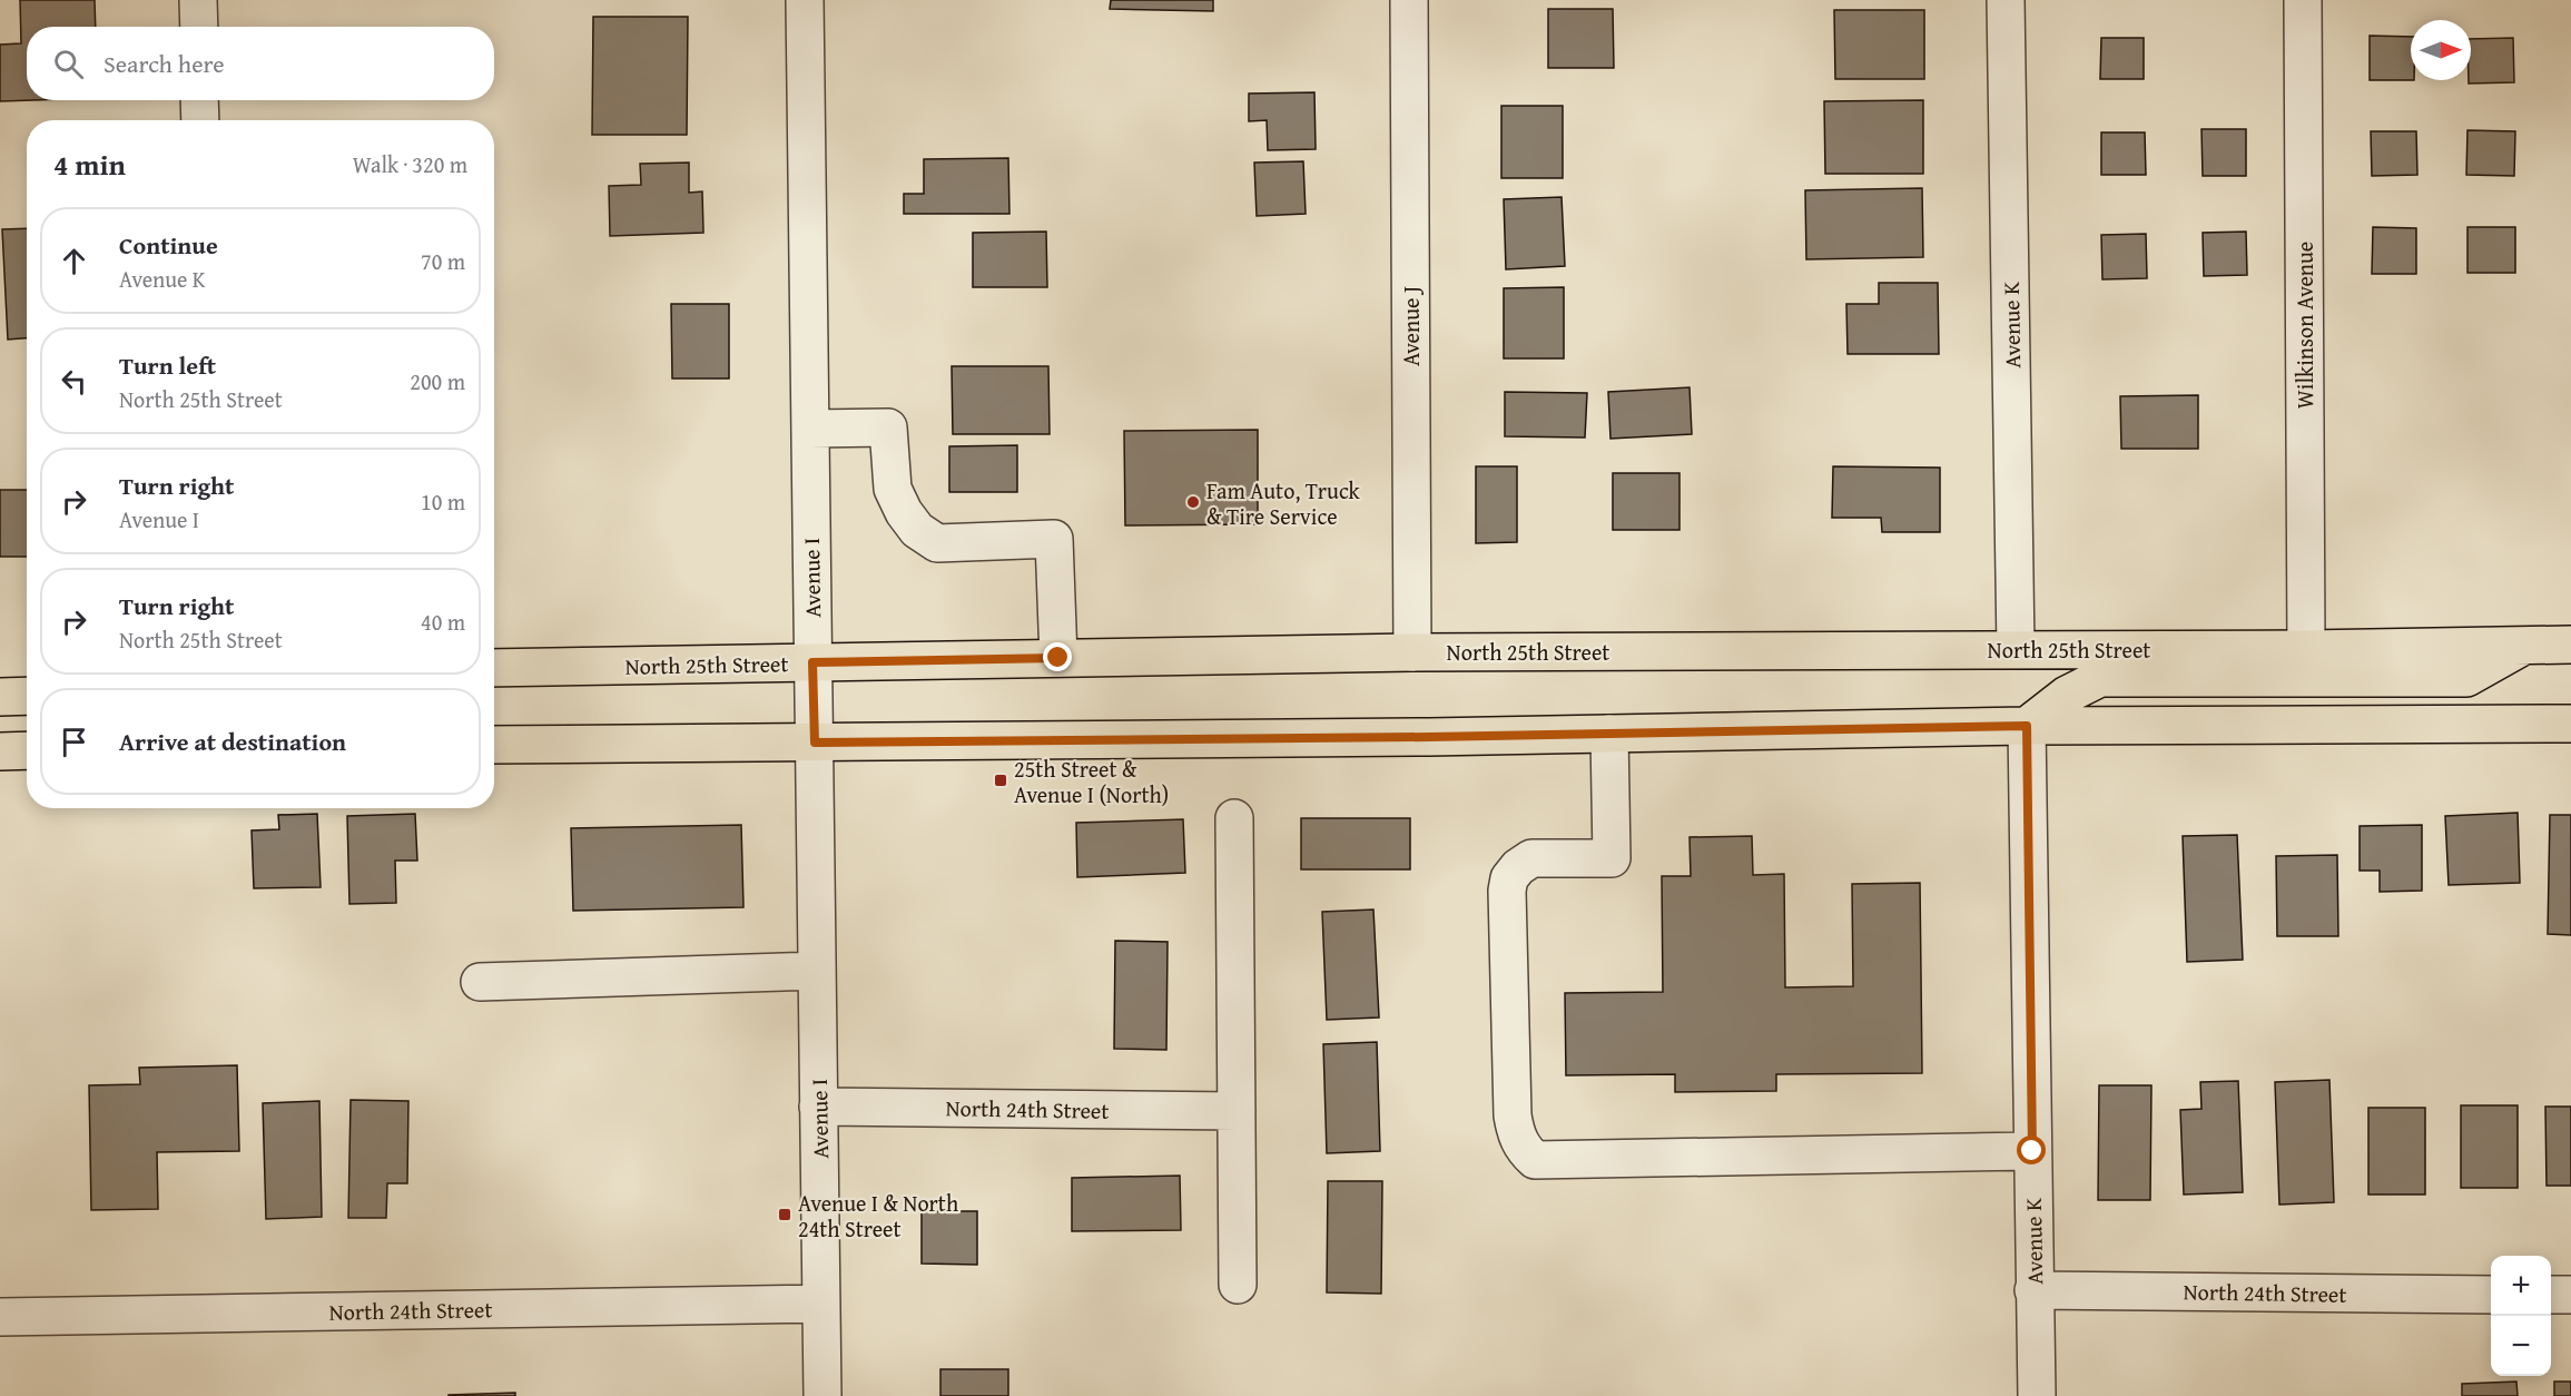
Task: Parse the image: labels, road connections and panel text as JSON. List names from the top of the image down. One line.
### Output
{"streets":{"main road":["North 25th Street"],"street":["Avenue K","Wilkinson Avenue","Avenue J","Avenue I","North 24th Street"]},"crossings":[["Avenue K","North 25th Street"],["Avenue K","North 24th Street"],["Wilkinson Avenue","North 25th Street"],["Avenue J","North 25th Street"],["Avenue I","North 25th Street"],["Avenue I","North 24th Street"]],"places":{"other":["Fam Auto, Truck & Tire Service"],"transit":["25th Street & Avenue I (North)","Avenue I & North 24th Street"]},"north":"right","page":{"search":"Search here","heading":["4 min","Walk · 320 m"],"list":[["Continue","Avenue K","70 m"],["Turn left","North 25th Street","200 m"],["Turn right","Avenue I","10 m"],["Turn right","North 25th Street","40 m"],"Arrive at destination"],"map_buttons":["+","−"]}}
